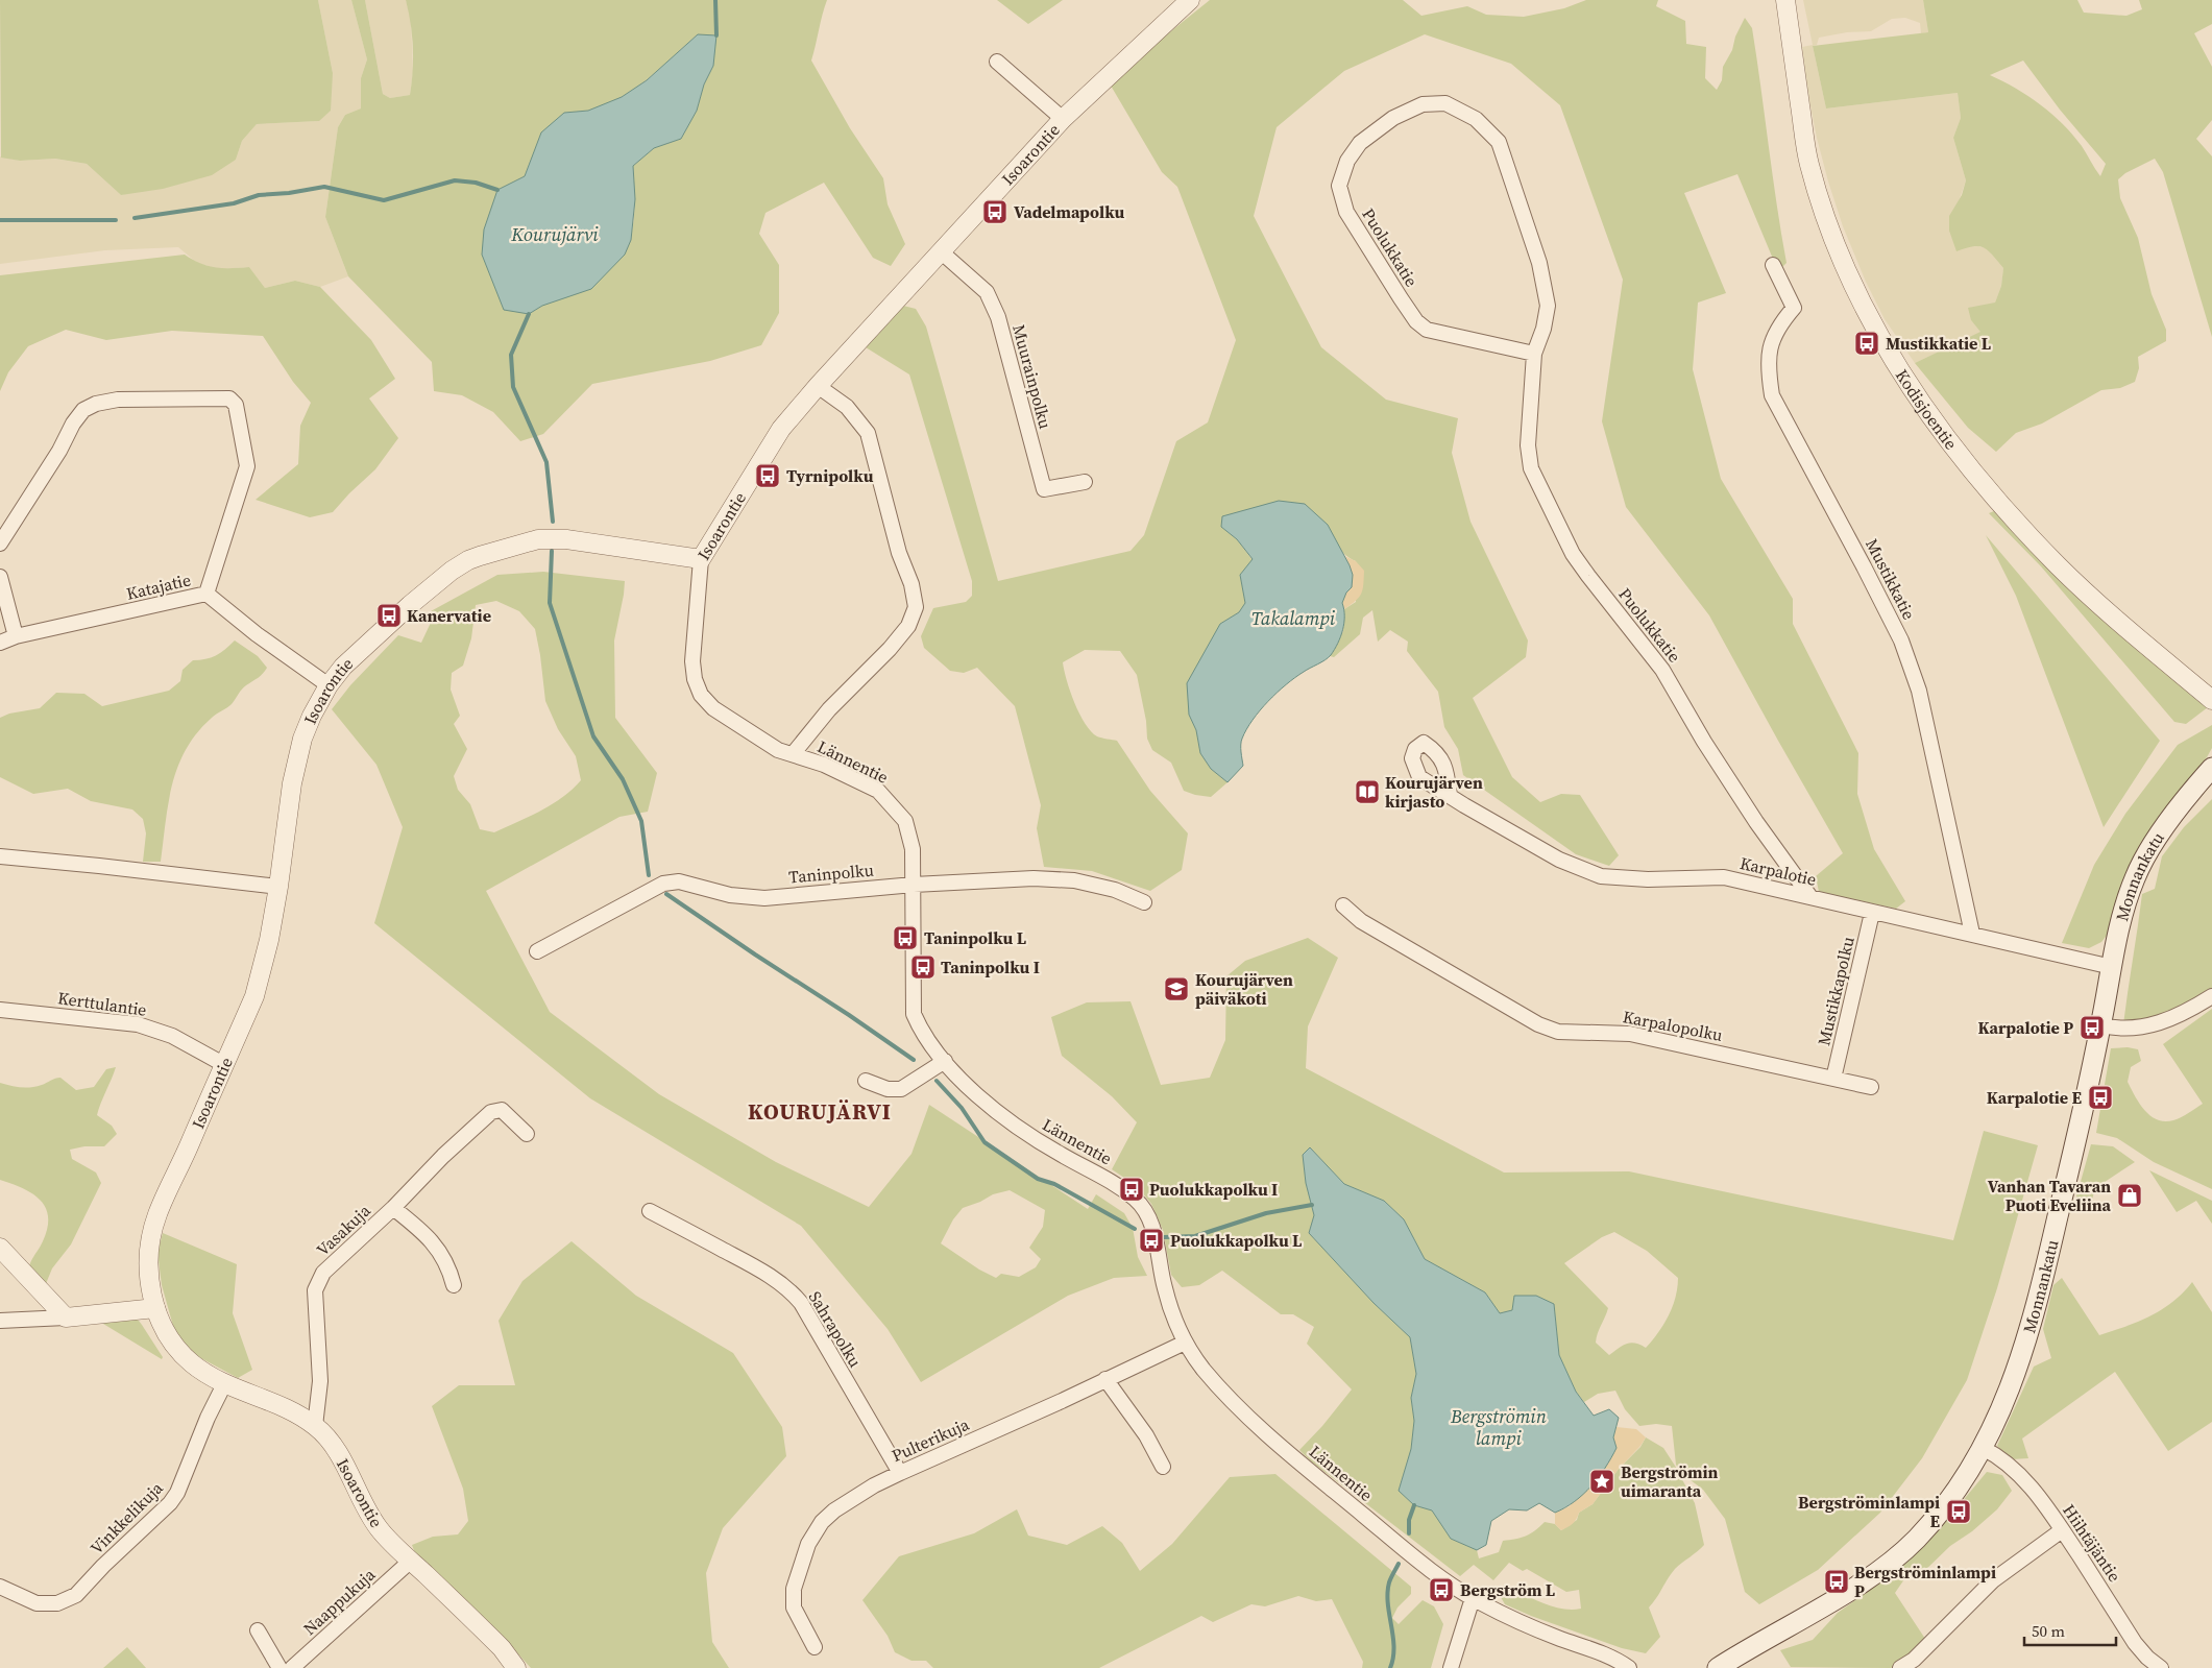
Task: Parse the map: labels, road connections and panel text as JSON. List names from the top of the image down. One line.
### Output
{"streets":{"main road":["Monnankatu"],"street":["Isoarontie","Puolukkatie","Muurainpolku","Kodisjoentie","Mustikkatie","Katajatie","Lännentie","Karpalotie","Taninpolku","Mustikkapolku","Kerttulantie","Karpalopolku","Vasakuja","Sahrapolku","Pulterikuja","Vinkkelikuja","Hiihtäjäntie","Naappukuja"]},"crossings":[["Isoarontie","Muurainpolku"],["Isoarontie","Katajatie"],["Isoarontie","Lännentie"],["Isoarontie","Kerttulantie"],["Isoarontie","Vasakuja"],["Isoarontie","Vinkkelikuja"],["Isoarontie","Naappukuja"],["Puolukkatie","Karpalotie"],["Mustikkatie","Karpalotie"],["Lännentie","Taninpolku"],["Lännentie","Pulterikuja"],["Karpalotie","Monnankatu"],["Karpalotie","Mustikkapolku"],["Monnankatu","Hiihtäjäntie"],["Mustikkapolku","Karpalopolku"],["Sahrapolku","Pulterikuja"]],"districts":["KOURUJÄRVI"],"water":["Kourujärvi","Takalampi","Bergströmin lampi"],"places":{"bus stop":["Vadelmapolku","Mustikkatie L","Tyrnipolku","Kanervatie","Taninpolku L","Taninpolku I","Karpalotie P","Karpalotie E","Puolukkapolku I","Puolukkapolku L","Bergströminlampi E","Bergströminlampi P","Bergström L"],"library":["Kourujärven kirjasto"],"school or university":["Kourujärven päiväkoti"],"shop":["Vanhan Tavaran Puoti Eveliina"],"place":["Bergströmin uimaranta"]},"scale_bar":"50 m"}
